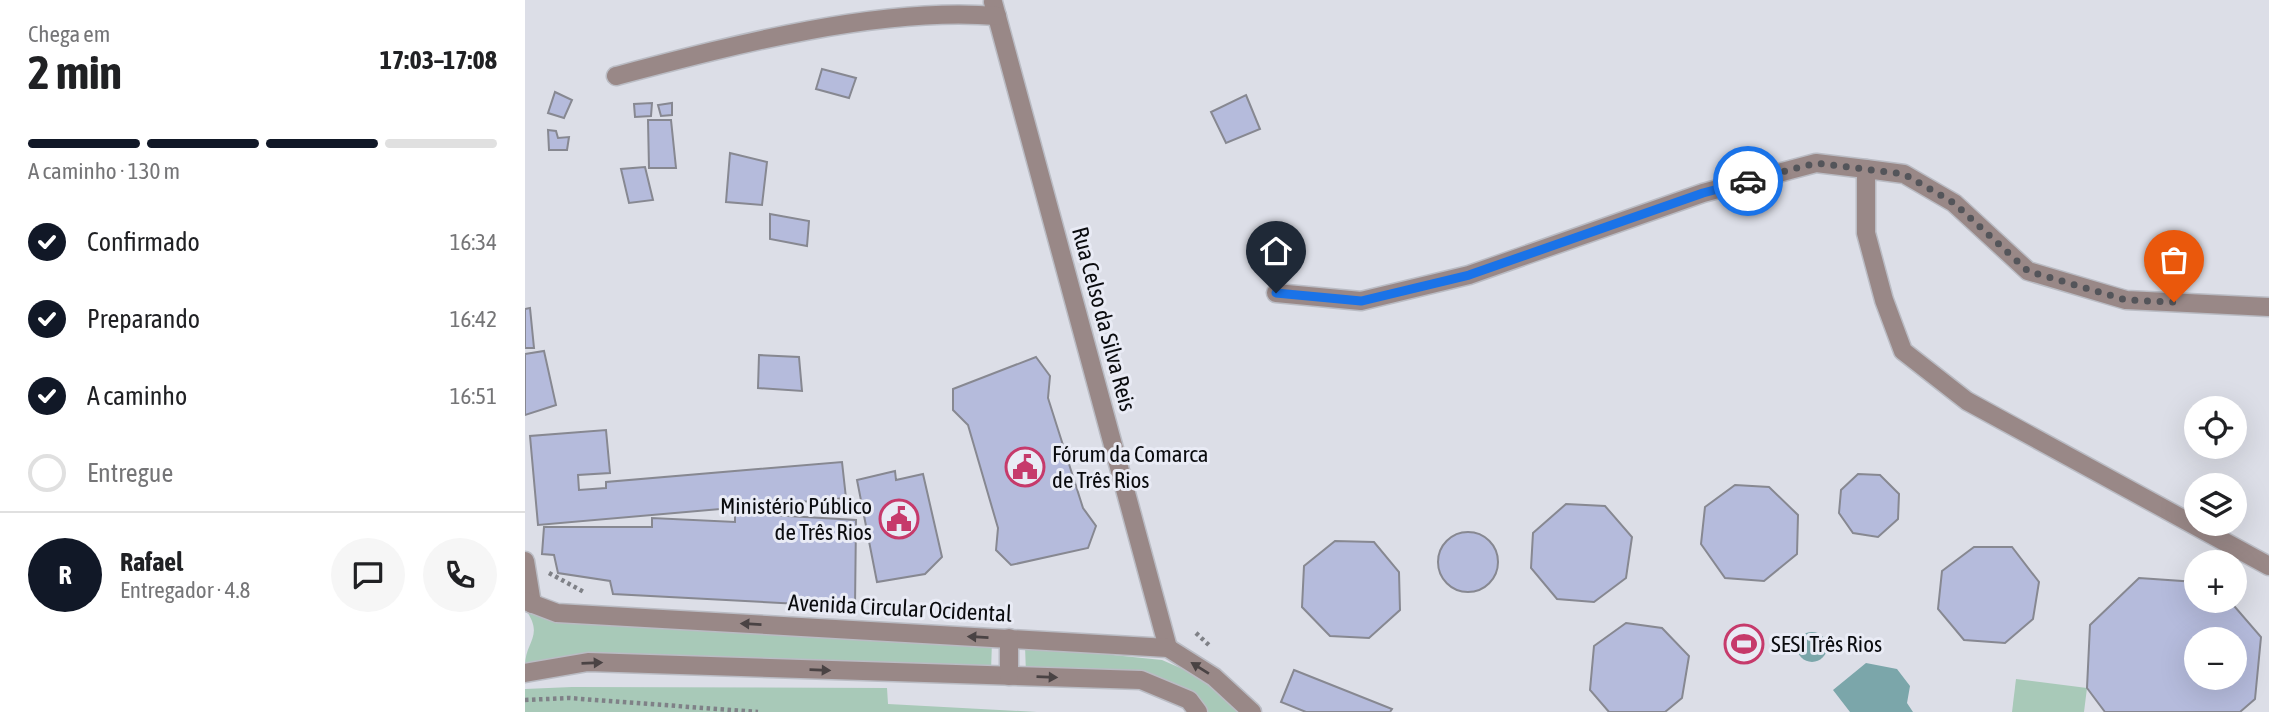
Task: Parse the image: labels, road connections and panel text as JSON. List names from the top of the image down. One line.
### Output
{"streets":{"street":["Rua Celso da Silva Reis","Avenida Circular Ocidental"]},"crossings":[["Rua Celso da Silva Reis","Avenida Circular Ocidental"]],"places":{"public building":["Fórum da Comarca de Três Rios","Ministério Público de Três Rios"],"sports":["SESI Três Rios"]},"page":{"heading":["2 min","Chega em","17:03–17:08"],"panel":["Rafael","Entregador · 4.8"],"bar":"A caminho · 130 m","list":[["Confirmado","16:34"],["Preparando","16:42"],["A caminho","16:51"],"Entregue"],"map_buttons":["+","−"],"round":"R"}}
